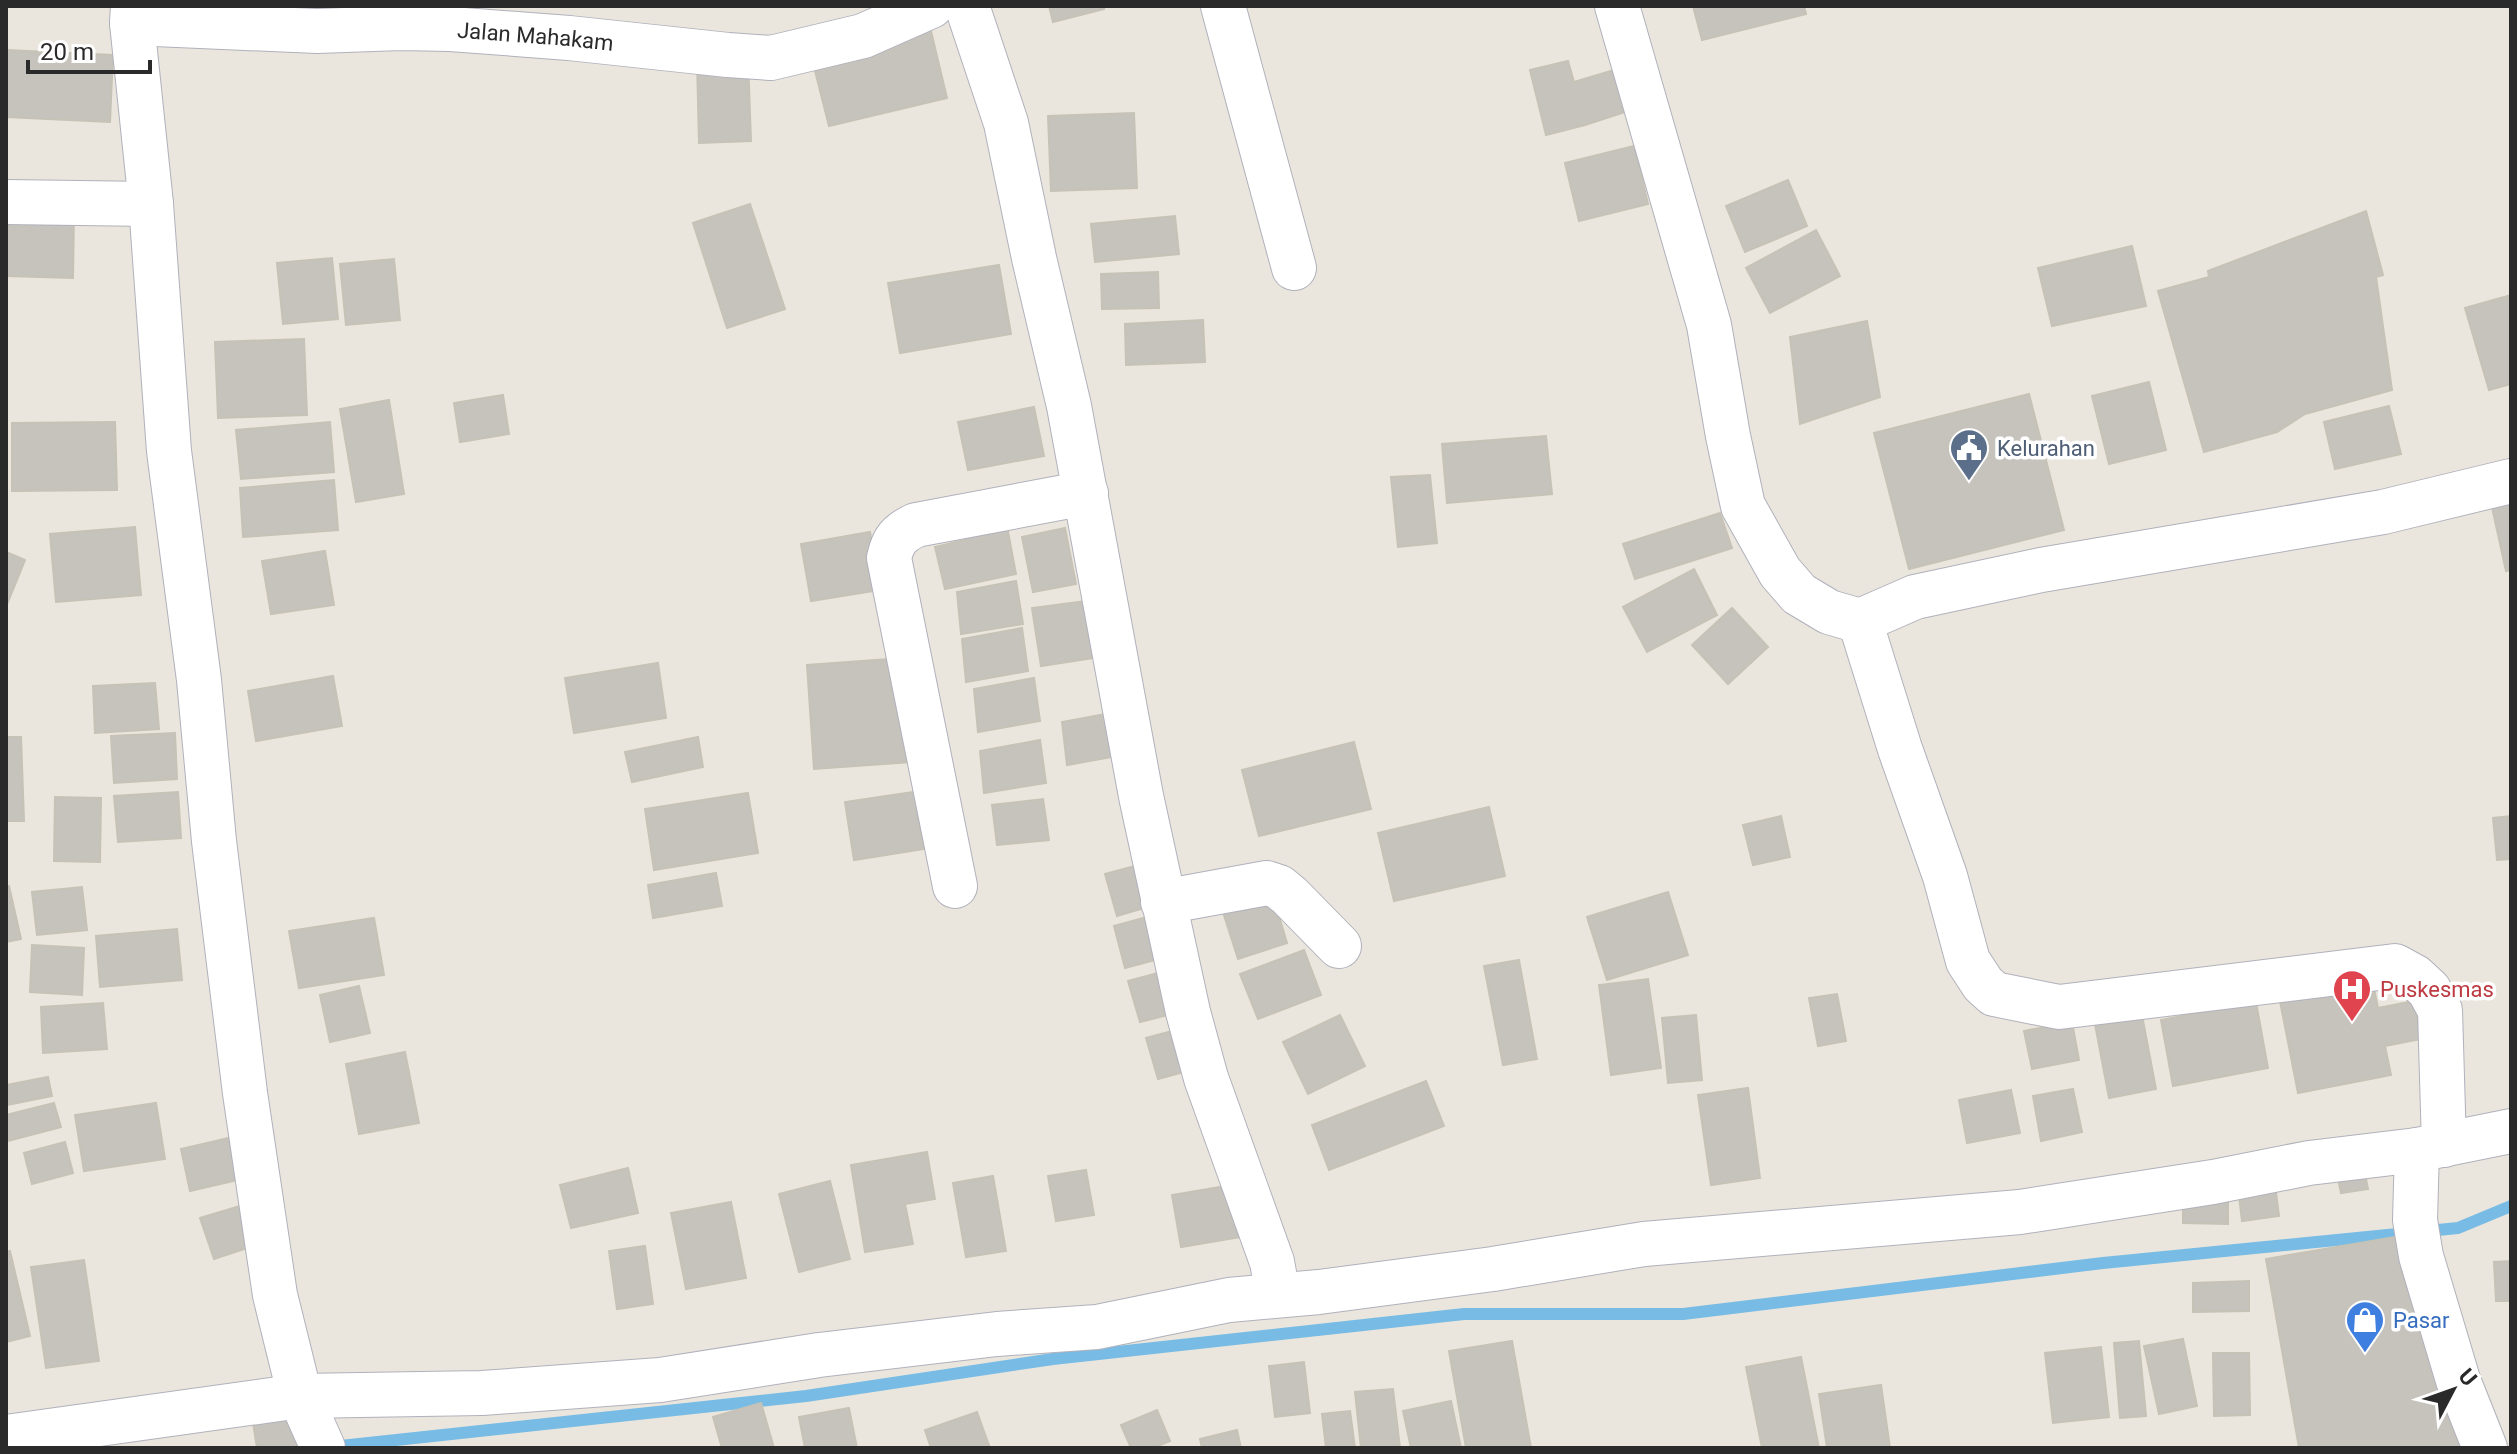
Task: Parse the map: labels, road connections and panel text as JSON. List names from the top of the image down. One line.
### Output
{"streets":{"street":["Jalan Mahakam"]},"places":{"public building":["Kelurahan"],"hospital":["Puskesmas"],"shop":["Pasar"]},"scale_bar":"20 m","north":"top right"}
